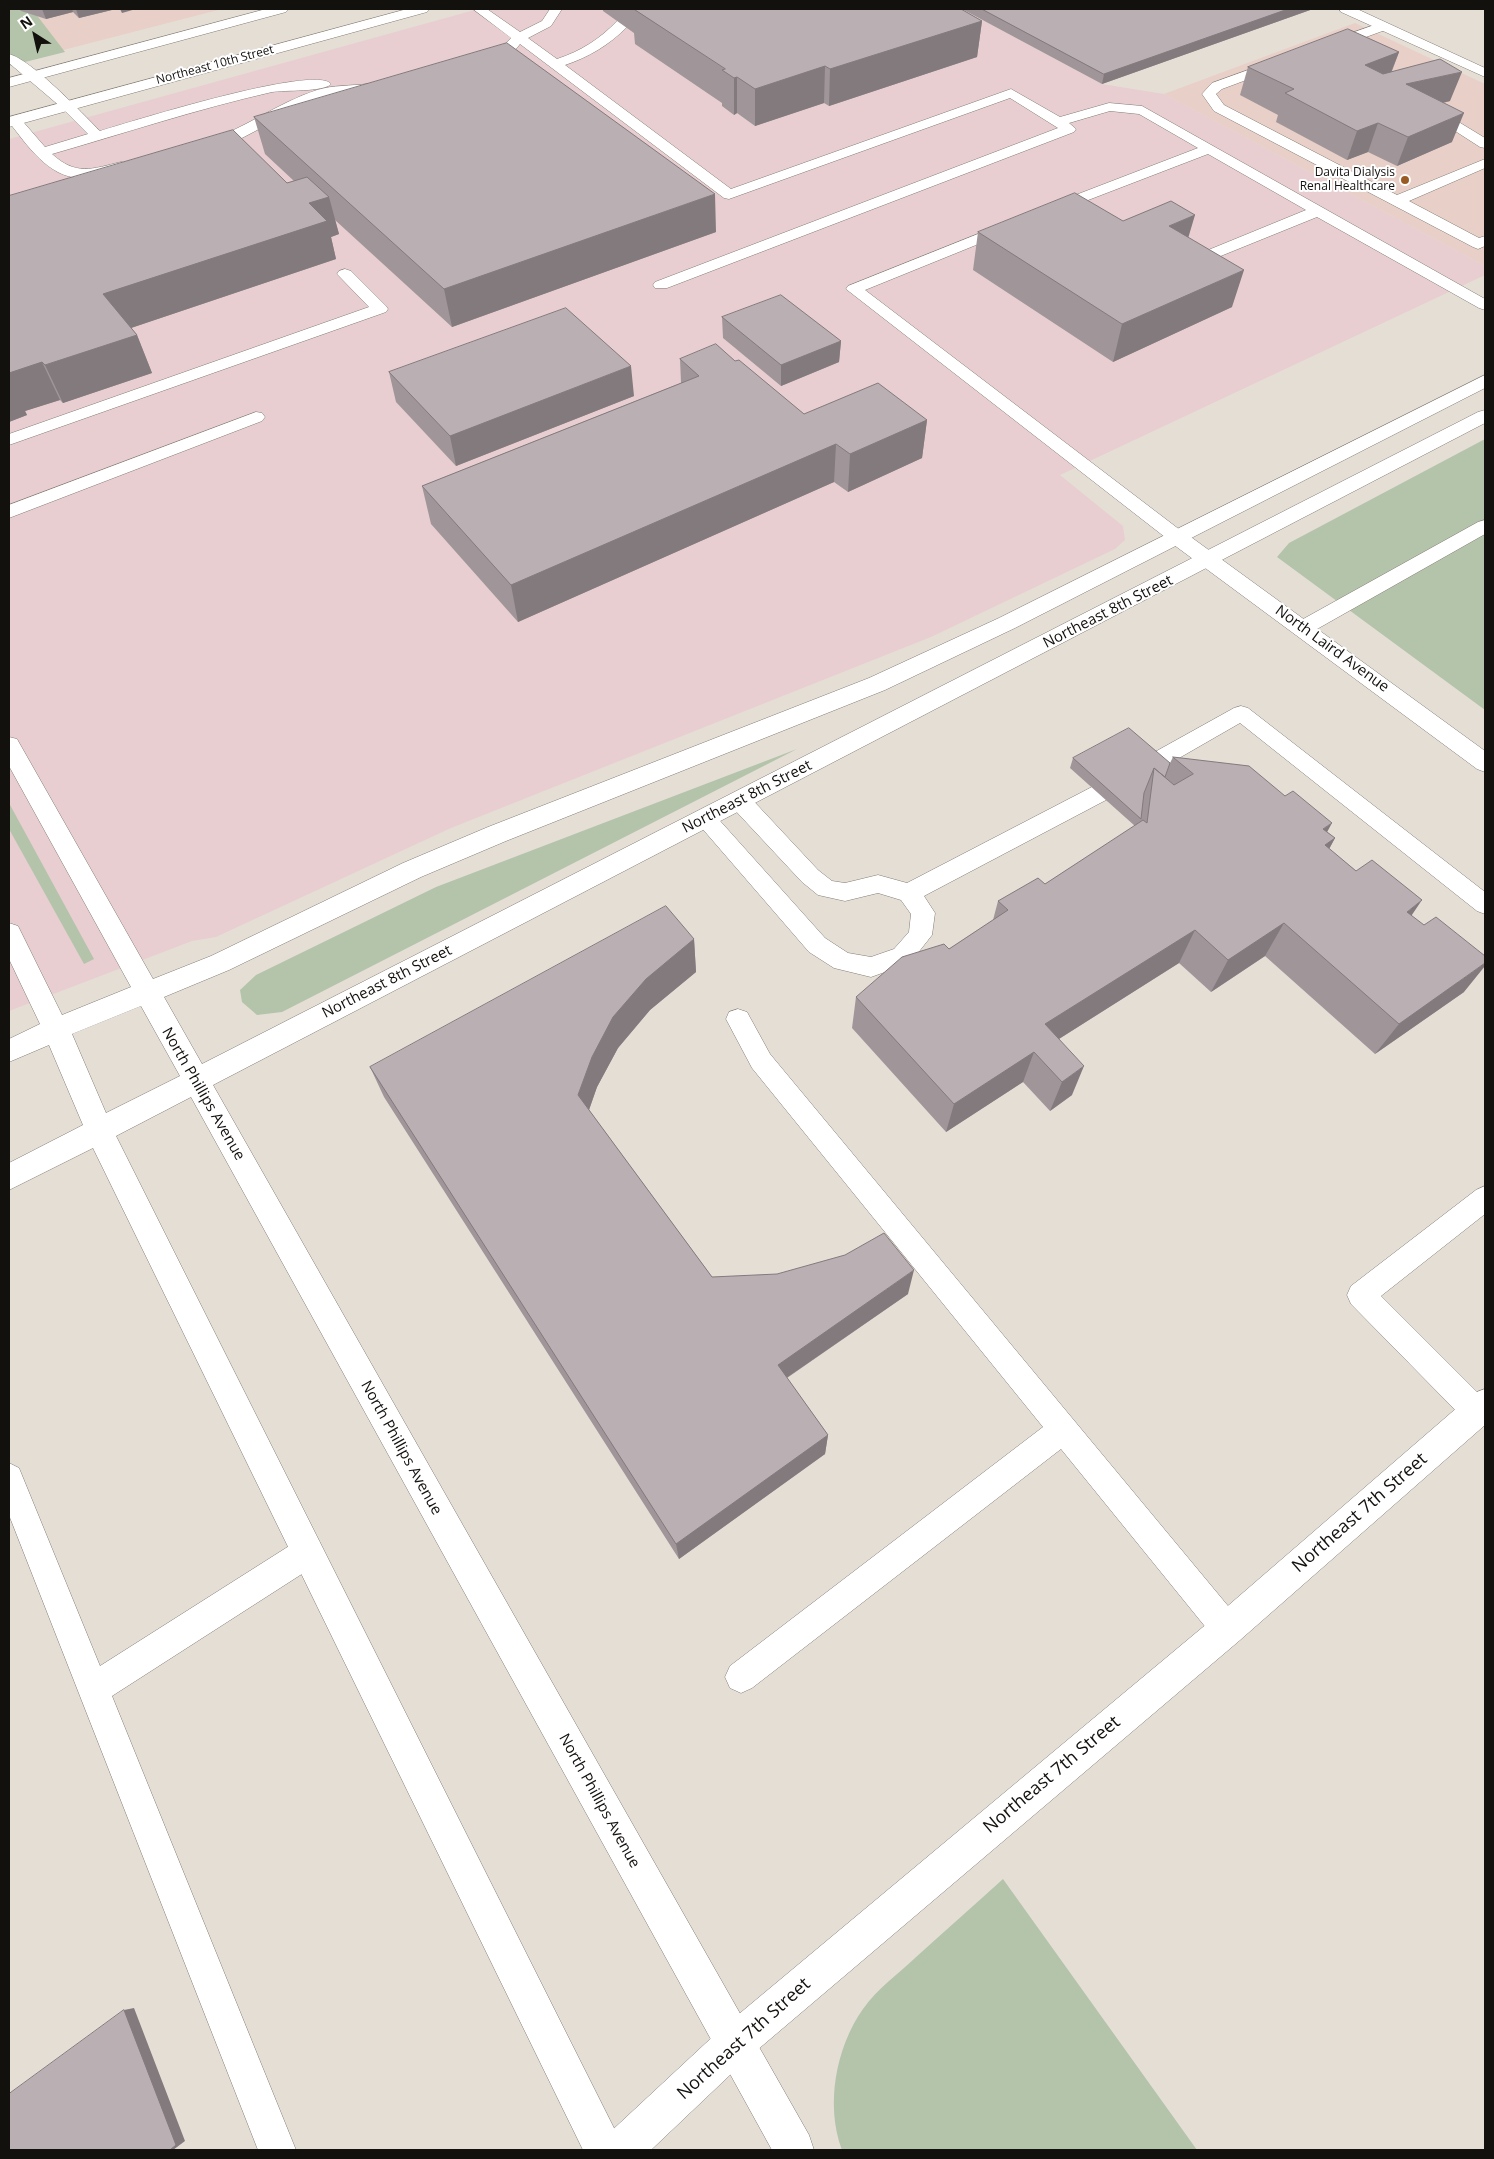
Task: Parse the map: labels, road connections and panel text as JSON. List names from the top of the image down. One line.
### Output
{"streets":{"main road":["Northeast 10th Street","Northeast 8th Street","North Laird Avenue","North Phillips Avenue","Northeast 7th Street"]},"crossings":[["Northeast 8th Street","North Laird Avenue"],["Northeast 8th Street","North Phillips Avenue"],["North Phillips Avenue","Northeast 7th Street"]],"places":["Davita Dialysis Renal Healthcare"],"north":"top left"}
